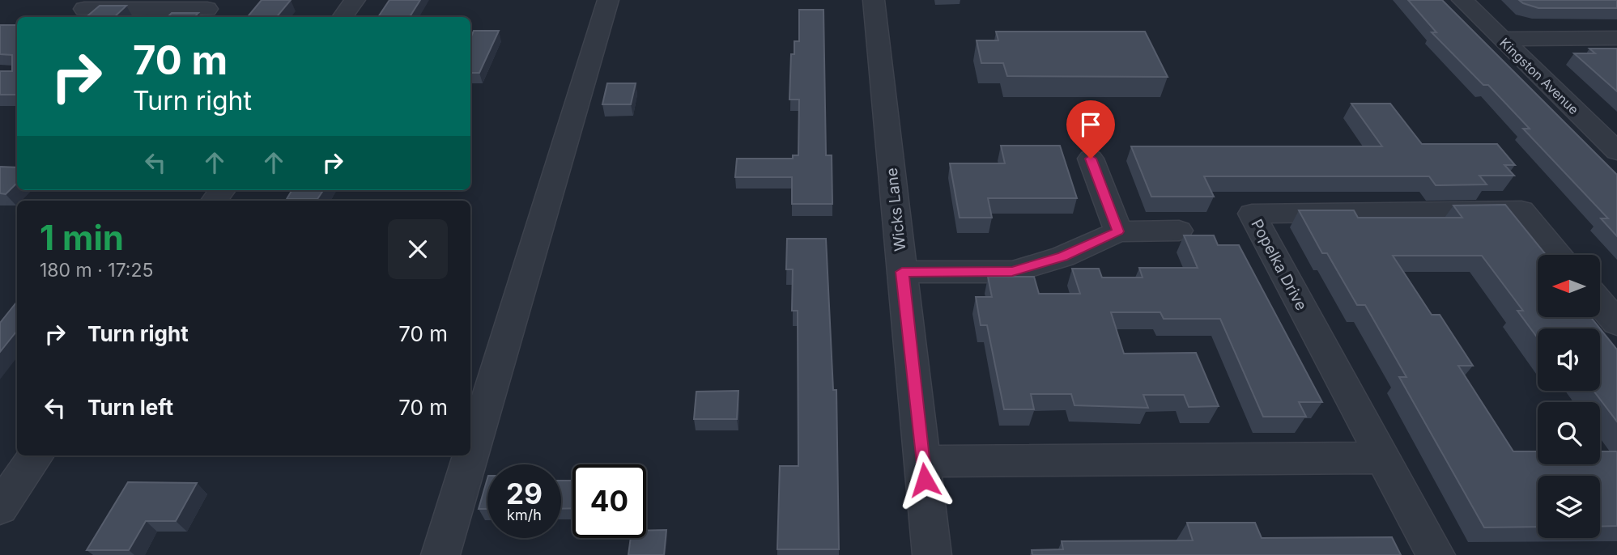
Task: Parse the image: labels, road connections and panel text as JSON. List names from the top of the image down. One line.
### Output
{"streets":{"street":["Kingston Avenue","Wicks Lane","Popelka Drive"]},"north":"left","page":{"turn":["70 m","Turn right"],"heading":["1 min","180 m · 17:25"],"list":[{"name":"Turn right","value":"70 m"},{"name":"Turn left","value":"70 m"}],"speed":"29 km/h","limit":"40"}}
